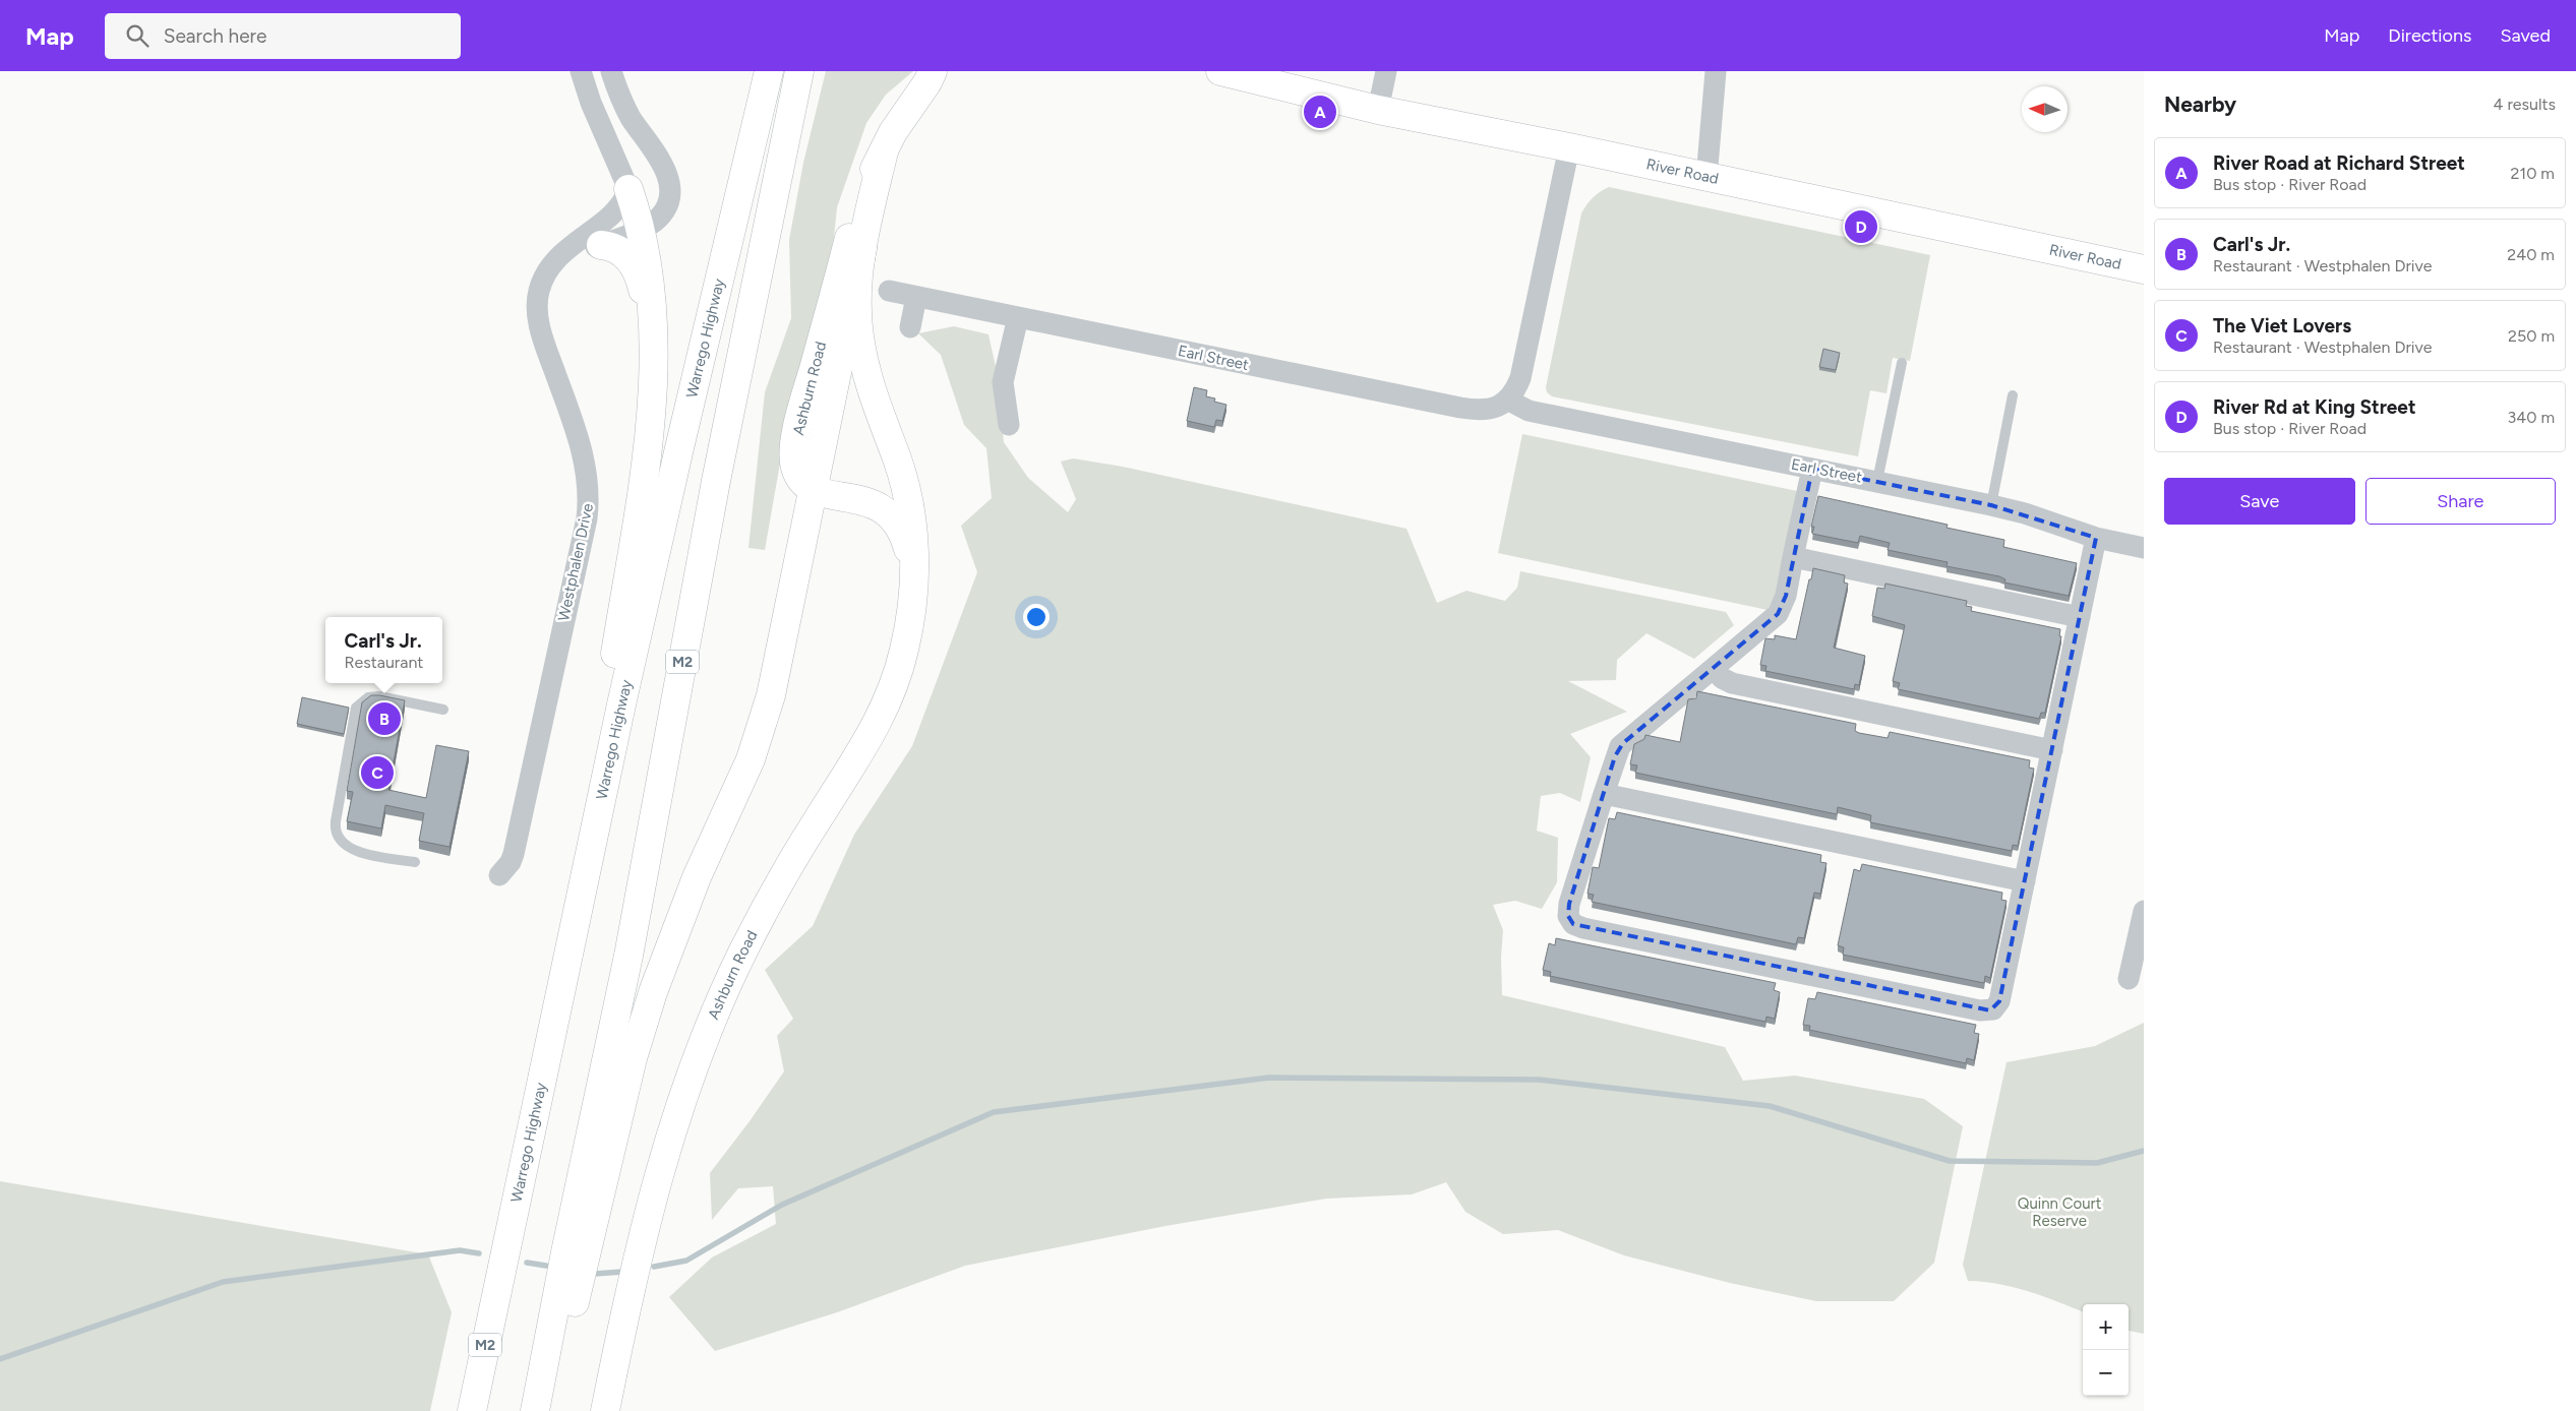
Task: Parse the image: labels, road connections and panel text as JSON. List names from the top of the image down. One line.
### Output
{"streets":{"main road":["River Road","Warrego Highway","Ashburn Road","M2"],"street":["Earl Street","Westphalen Drive"]},"parks":["Quinn Court Reserve"],"north":"left","page":{"header":"Map","search":"Search here","nav":["Map","Directions","Saved"],"heading":["Nearby","4 results"],"pins":["A","D","B","C"],"list":[{"mark":"A","name":"River Road at Richard Street","note":"Bus stop · River Road","value":"210 m"},{"mark":"B","name":"Carl's Jr.","note":"Restaurant · Westphalen Drive","value":"240 m"},{"mark":"C","name":"The Viet Lovers","note":"Restaurant · Westphalen Drive","value":"250 m"},{"mark":"D","name":"River Rd at King Street","note":"Bus stop · River Road","value":"340 m"}],"buttons":["Save","Share"],"popup":["Carl's Jr.","Restaurant"],"map_buttons":["+","−"]}}
